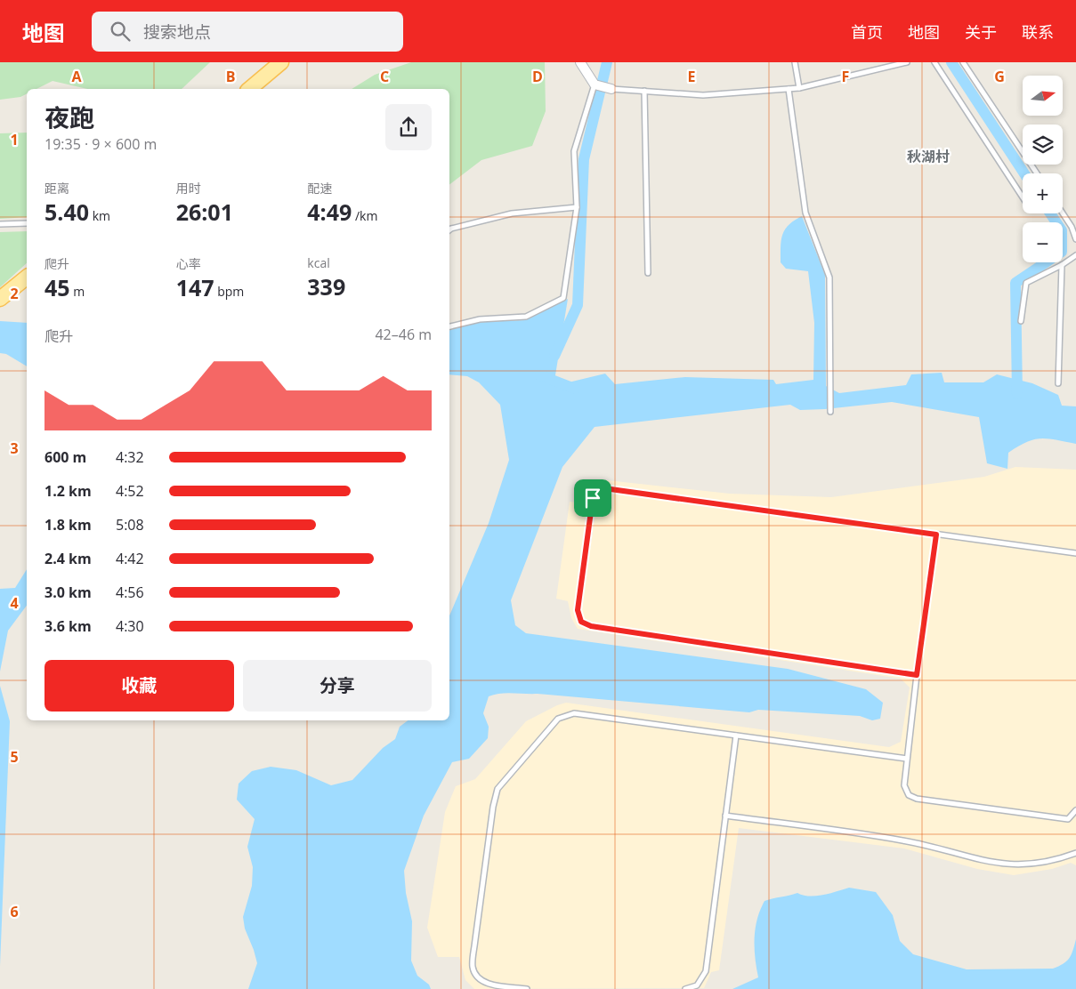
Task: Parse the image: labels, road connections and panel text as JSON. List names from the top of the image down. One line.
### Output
{"districts":["秋湖村"],"north":"right","page":{"header":"地图","search":"搜索地点","nav":["首页","地图","关于","联系"],"map_buttons":["+","−"],"heading":["夜跑","19:35 · 9 × 600 m"],"stats":[["距离","5.40 km"],["用时","26:01"],["配速","4:49 /km"],["爬升","45 m"],["心率","147 bpm"],["kcal","339"]],"chart":["爬升","42–46 m"],"list":[{"name":"600 m","note":"4:32"},{"name":"1.2 km","note":"4:52"},{"name":"1.8 km","note":"5:08"},{"name":"2.4 km","note":"4:42"},{"name":"3.0 km","note":"4:56"},{"name":"3.6 km","note":"4:30"}],"buttons":["收藏","分享"]},"grid":{"columns":["A","B","C","D","E","F","G"],"rows":["1","2","3","4","5","6"]}}
